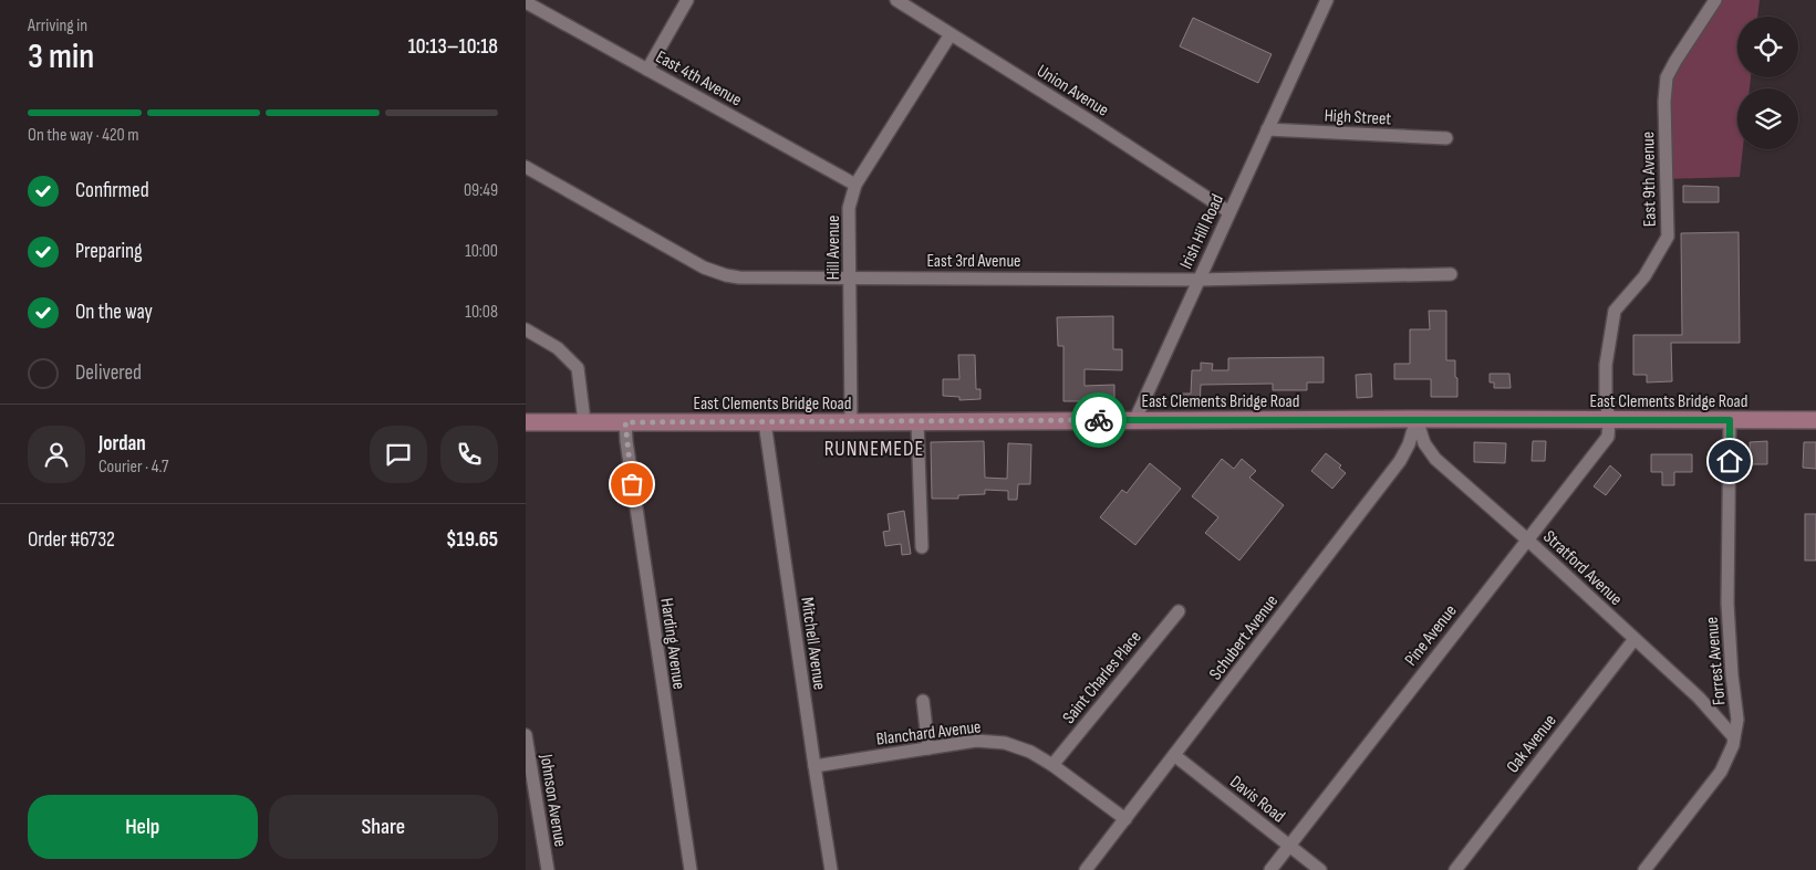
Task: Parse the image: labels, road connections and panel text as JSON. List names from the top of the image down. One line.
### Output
{"streets":{"main road":["East Clements Bridge Road"],"street":["East 4th Avenue","Union Avenue","High Street","East 9th Avenue","Irish Hill Road","Hill Avenue","East 3rd Avenue","Stratford Avenue","Pine Avenue","Schubert Avenue","Harding Avenue","Mitchell Avenue","Forrest Avenue","Saint Charles Place","Blanchard Avenue","Oak Avenue","Davis Road","Johnson Avenue"]},"crossings":[["East 4th Avenue","Hill Avenue"],["Union Avenue","Irish Hill Road"],["Union Avenue","Hill Avenue"],["High Street","Irish Hill Road"],["East 9th Avenue","East Clements Bridge Road"],["East 9th Avenue","Pine Avenue"],["Irish Hill Road","East 3rd Avenue"],["Irish Hill Road","East Clements Bridge Road"],["Hill Avenue","East 3rd Avenue"],["Hill Avenue","East Clements Bridge Road"],["East Clements Bridge Road","Stratford Avenue"],["East Clements Bridge Road","Pine Avenue"],["East Clements Bridge Road","Schubert Avenue"],["East Clements Bridge Road","Harding Avenue"],["East Clements Bridge Road","Mitchell Avenue"],["East Clements Bridge Road","Forrest Avenue"],["Stratford Avenue","Pine Avenue"],["Stratford Avenue","Schubert Avenue"],["Stratford Avenue","Forrest Avenue"],["Stratford Avenue","Oak Avenue"],["Pine Avenue","Davis Road"],["Schubert Avenue","Blanchard Avenue"],["Schubert Avenue","Davis Road"],["Mitchell Avenue","Blanchard Avenue"],["Saint Charles Place","Blanchard Avenue"]],"districts":["RUNNEMEDE"],"page":{"heading":["3 min","Arriving in","10:13–10:18"],"panel":["Jordan","Courier · 4.7","Order #6732","$19.65"],"bar":"On the way · 420 m","list":[["Confirmed","09:49"],["Preparing","10:00"],["On the way","10:08"],"Delivered"],"buttons":["Help","Share"]}}
